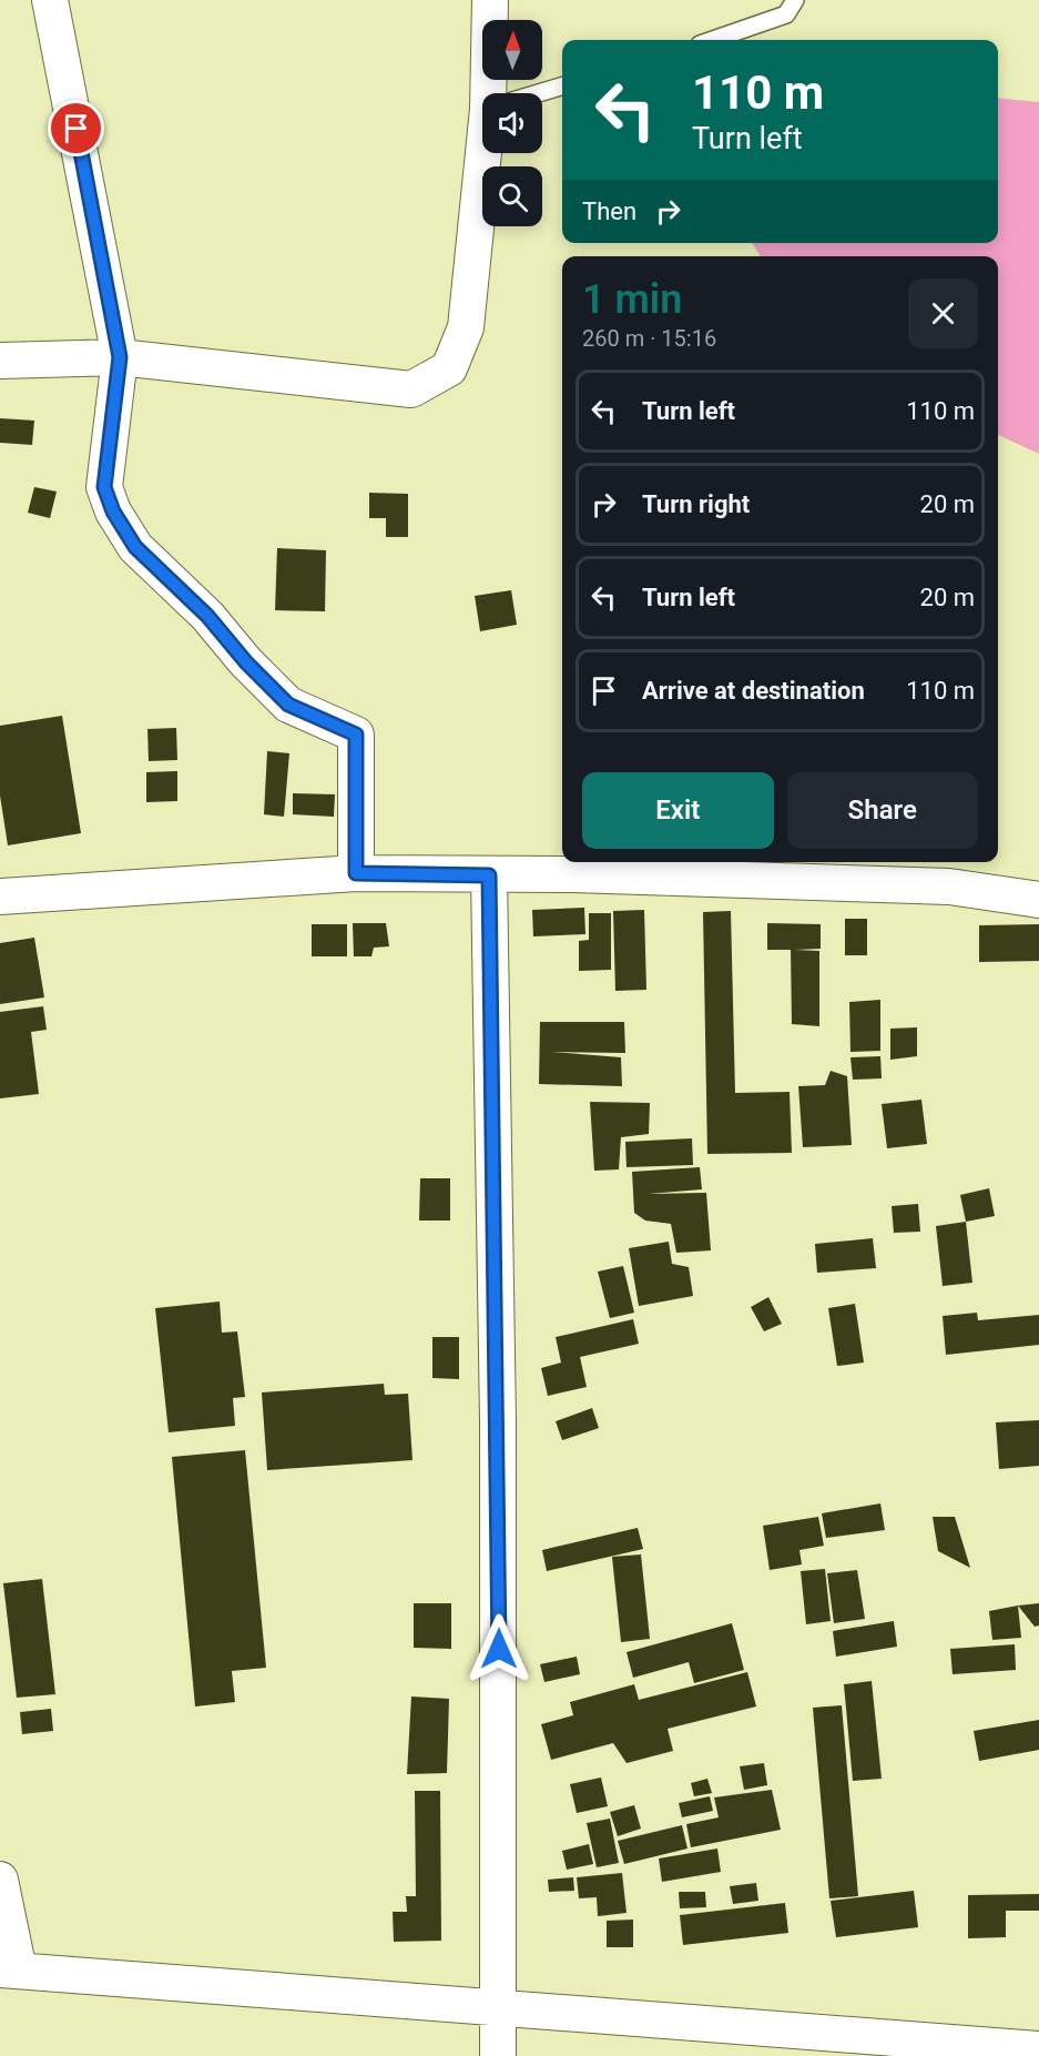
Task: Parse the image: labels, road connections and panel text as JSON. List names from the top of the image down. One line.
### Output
{"north":"top","page":{"turn":["110 m","Turn left"],"then":"Then","heading":["1 min","260 m · 15:16"],"list":[{"name":"Turn left","value":"110 m"},{"name":"Turn right","value":"20 m"},{"name":"Turn left","value":"20 m"},{"name":"Arrive at destination","value":"110 m"}],"buttons":["Exit","Share"]}}
